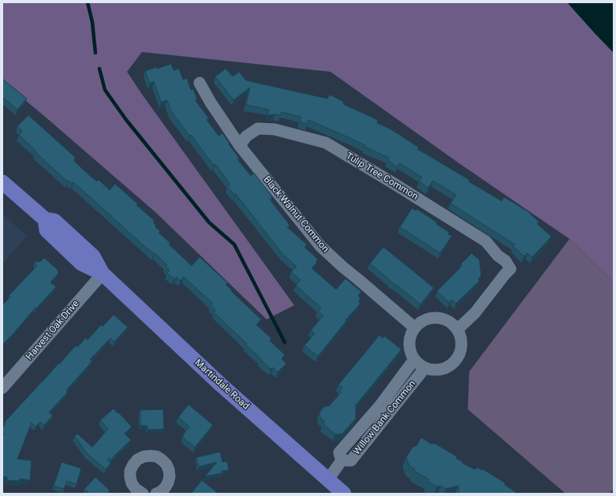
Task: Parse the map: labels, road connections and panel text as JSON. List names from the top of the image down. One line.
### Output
{"streets":{"main road":["Martindale Road"],"street":["Tulip Tree Common","Black Walnut Common","Harvest Oak Drive","Willow Bank Common"]},"crossings":[["Tulip Tree Common","Black Walnut Common"],["Tulip Tree Common","Willow Bank Common"],["Black Walnut Common","Willow Bank Common"],["Harvest Oak Drive","Martindale Road"],["Martindale Road","Willow Bank Common"]]}
